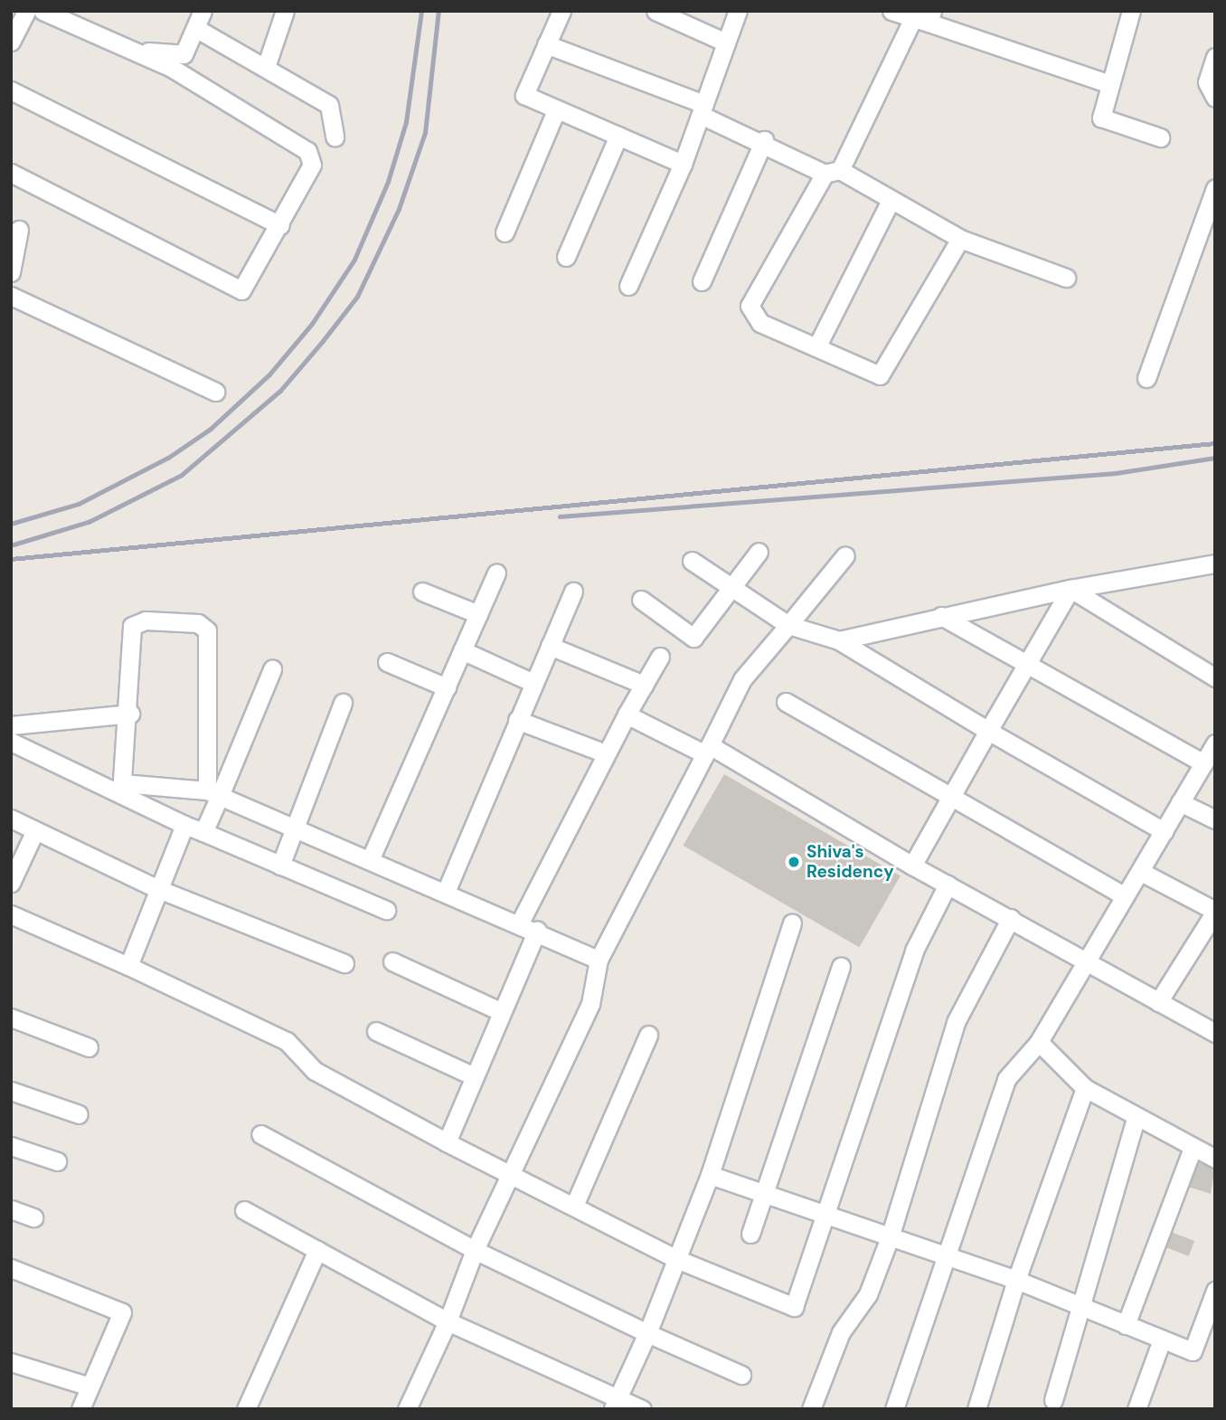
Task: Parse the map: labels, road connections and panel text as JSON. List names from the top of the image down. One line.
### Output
{"places":["Shiva's Residency"]}
